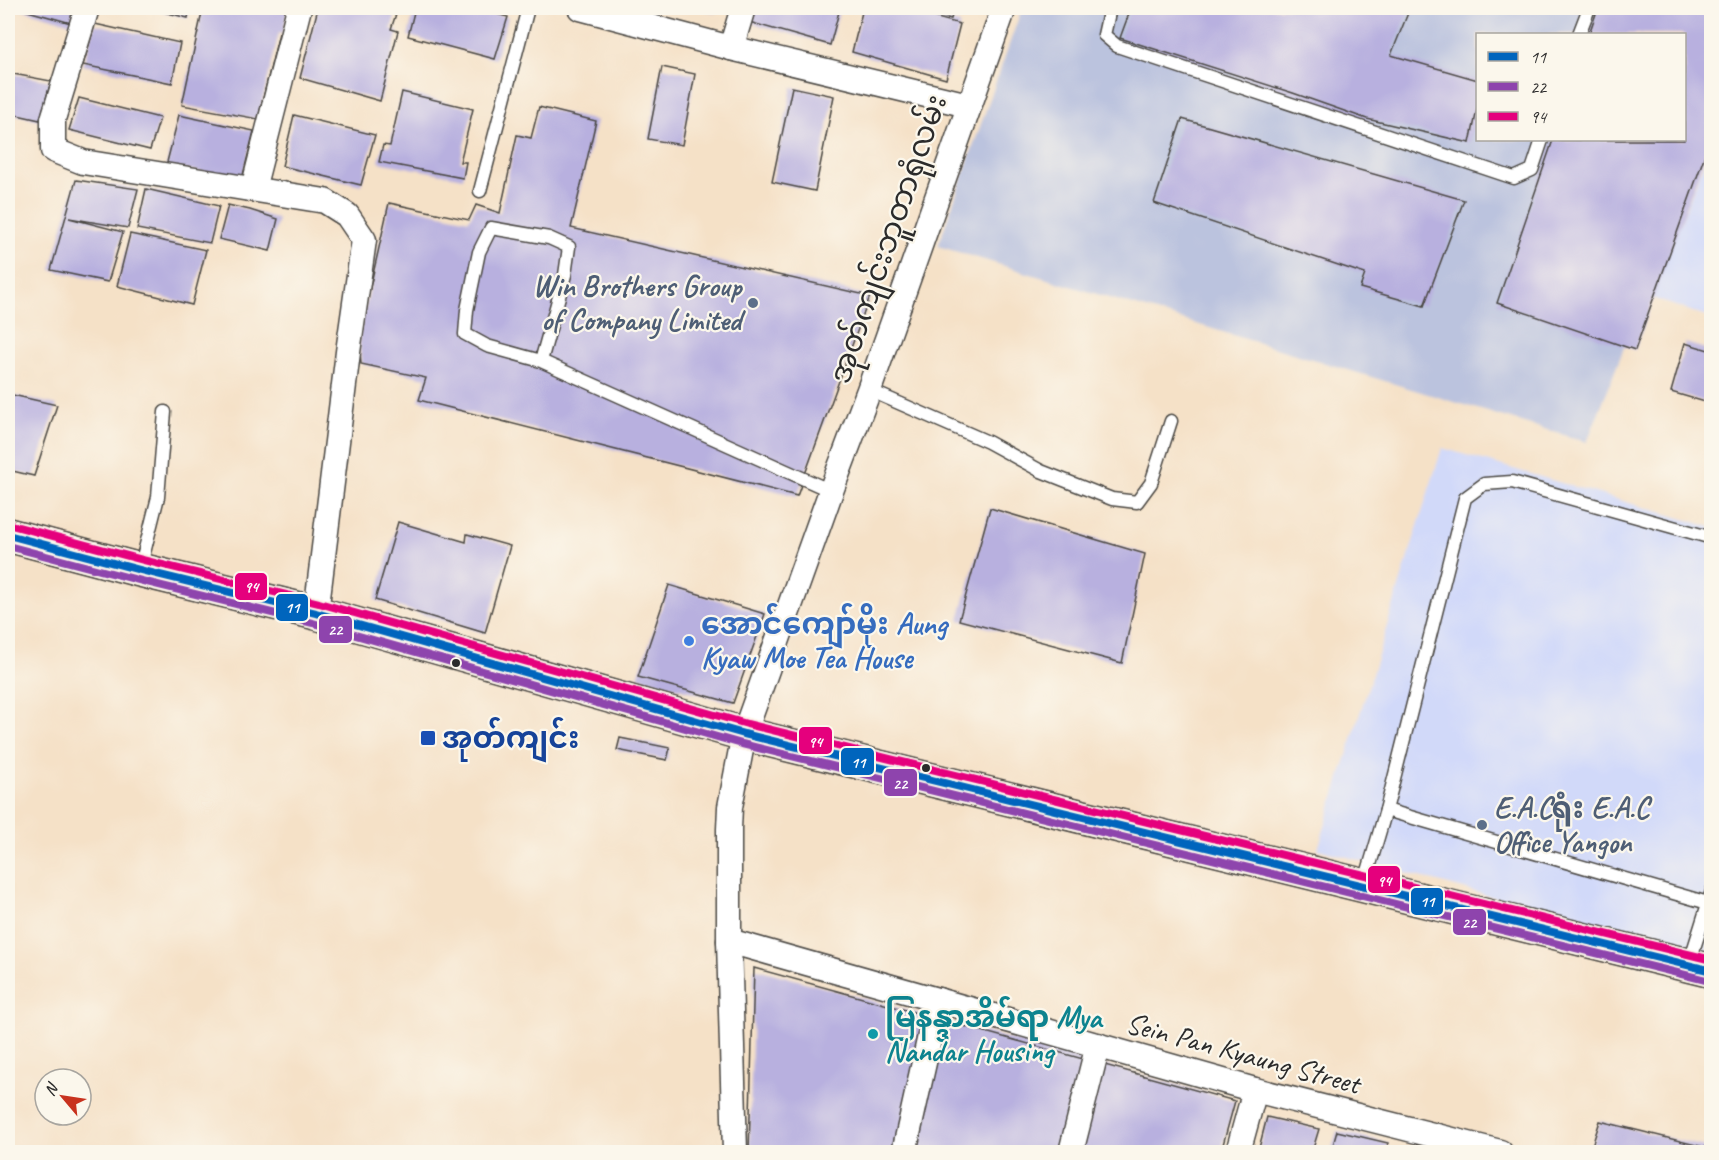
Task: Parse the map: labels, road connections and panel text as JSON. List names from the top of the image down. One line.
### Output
{"streets":{"street":["အုတ်ကျင်းဘူတာရုံလမ်း","Sein Pan Kyaung Street"]},"crossings":[["အုတ်ကျင်းဘူတာရုံလမ်း","Sein Pan Kyaung Street"]],"places":{"other":["Win Brothers Group of Company Limited","အောင်ကျော်မိုး Aung Kyaw Moe Tea House","E.A.Cရုံး E.A.C Office Yangon","မြနန္ဒာအိမ်ရာ Mya Nandar Housing"],"transit":["အုတ်ကျင်း"]},"lines":["transit line 94","transit line 11","transit line 22"],"legend":["11","22","94"],"north":"top left"}
